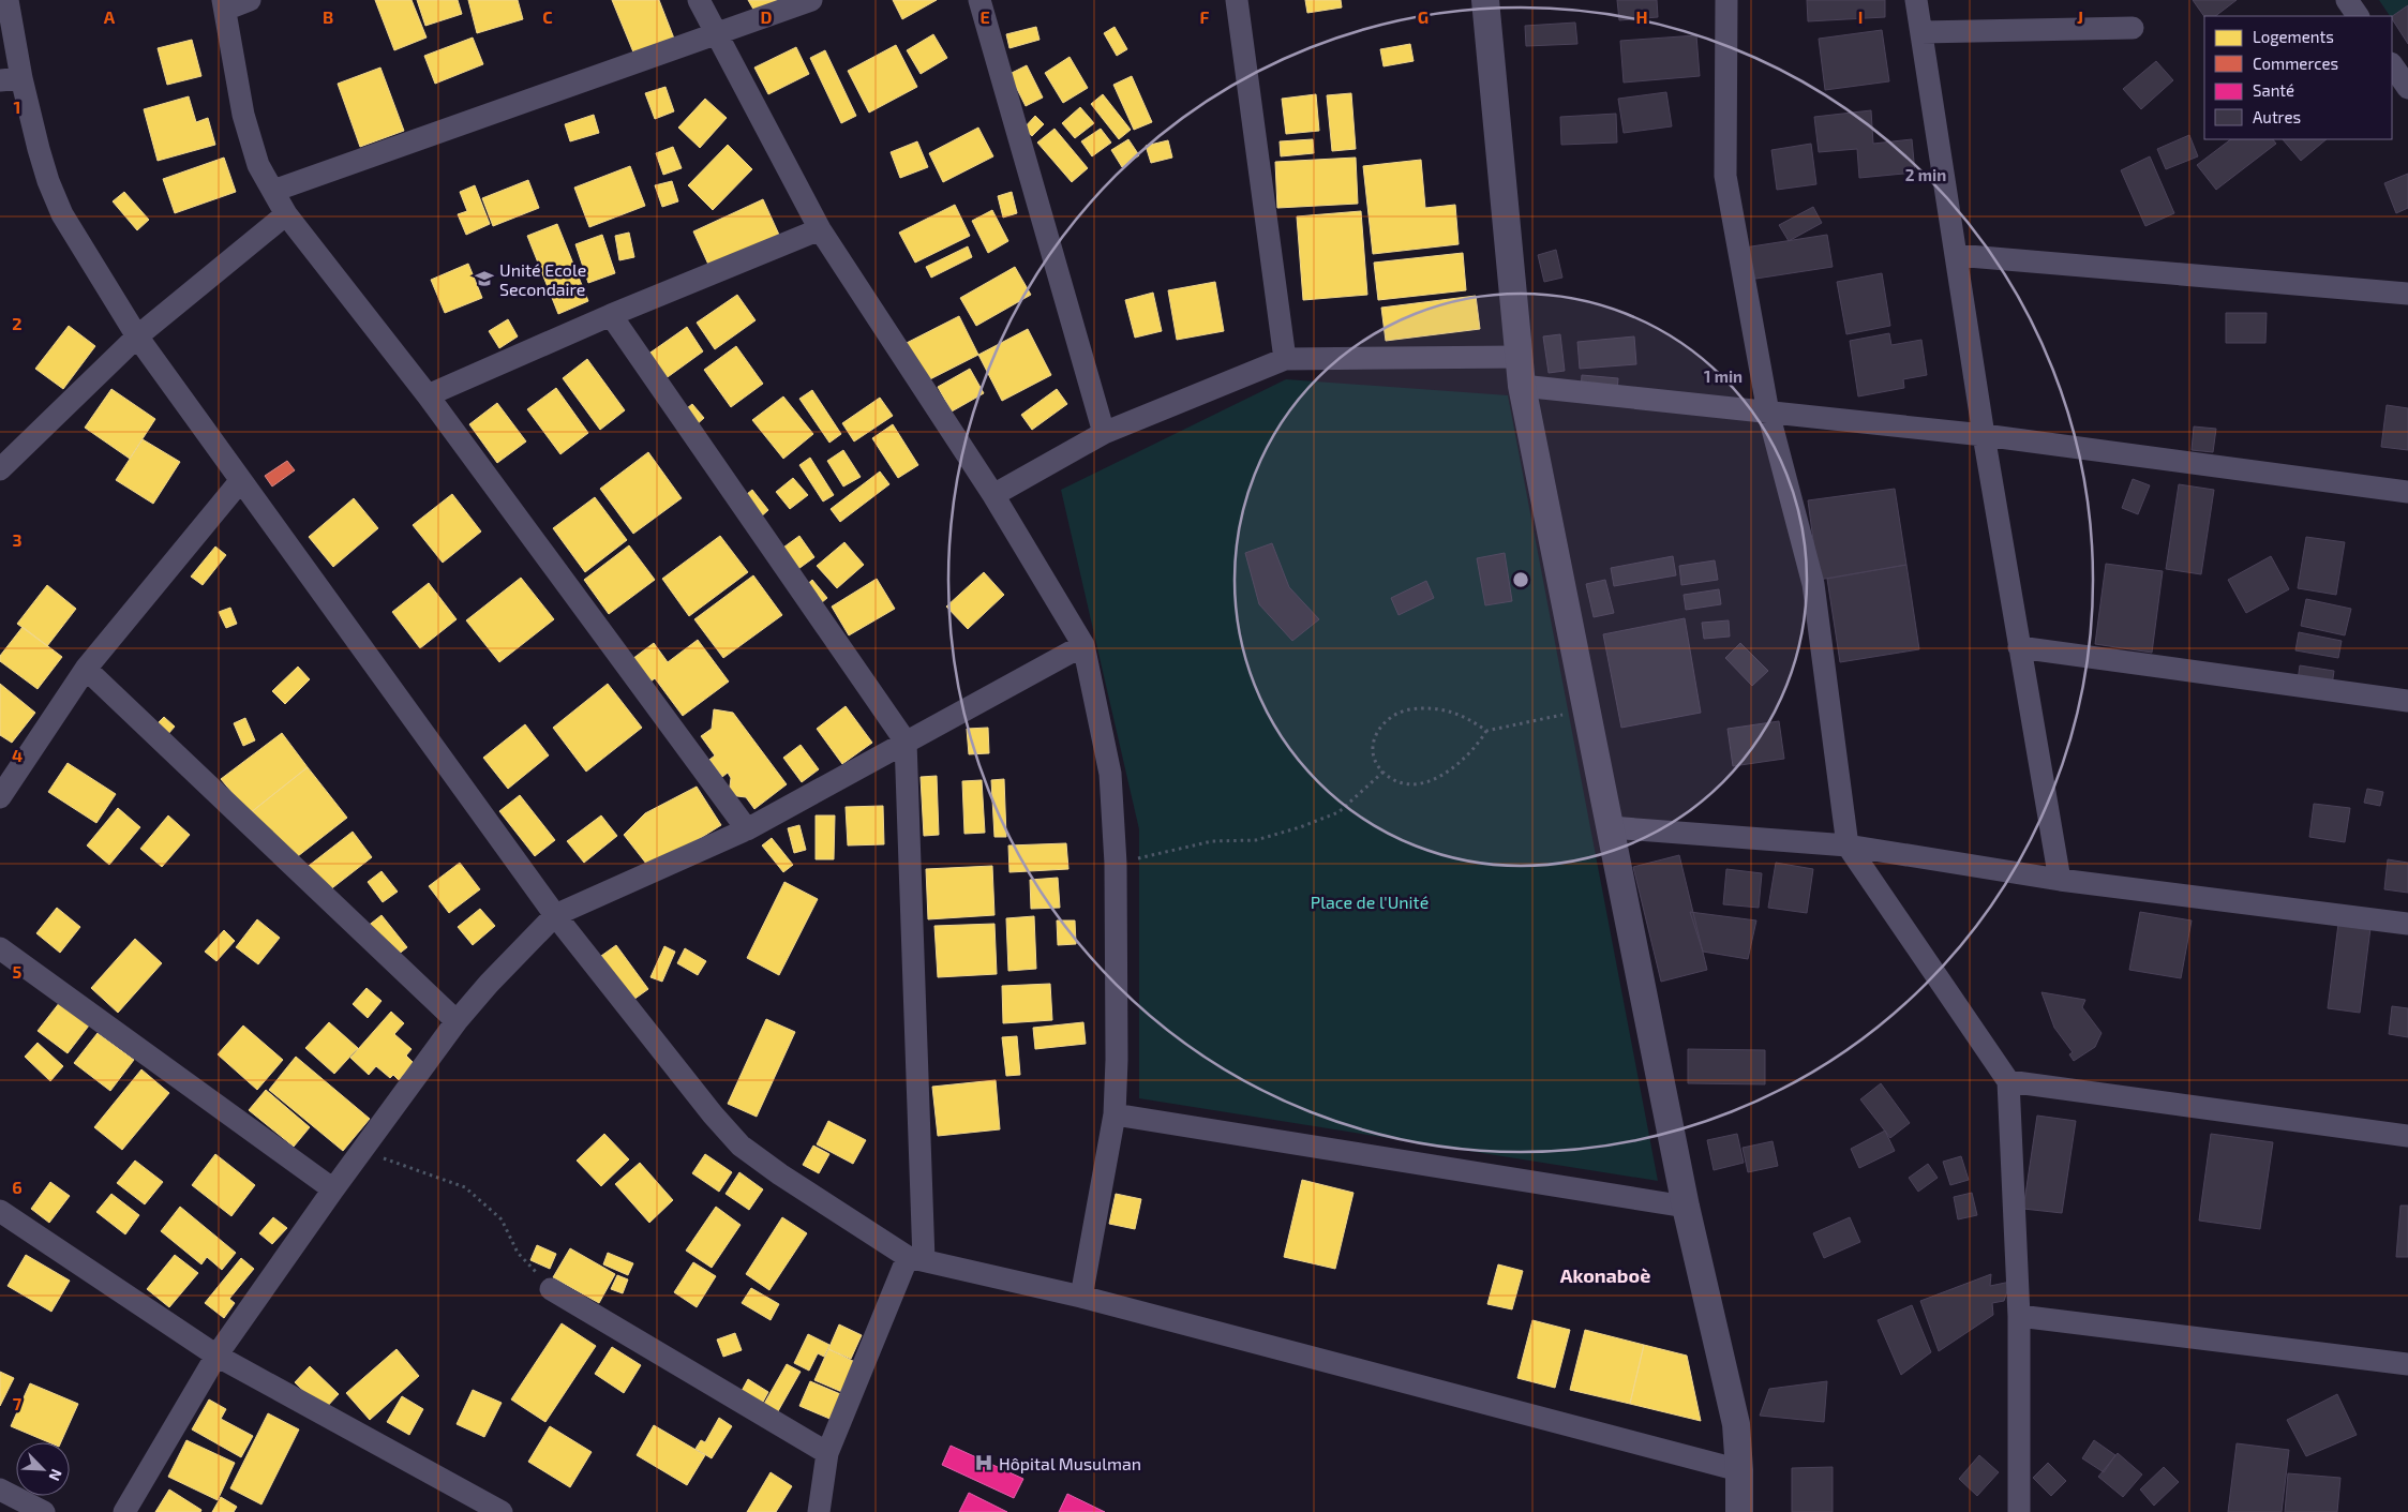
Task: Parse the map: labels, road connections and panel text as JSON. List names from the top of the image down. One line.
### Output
{"districts":["Akonaboè"],"parks":["Place de l'Unité"],"places":{"school or university":["Unité Ecole Secondaire"],"hospital":["Hôpital Musulman"]},"legend":["Logements","Commerces","Santé","Autres"],"north":"bottom right","grid":{"columns":["A","B","C","D","E","F","G","H","I","J"],"rows":["1","2","3","4","5","6","7"]},"rings":["2 min","1 min"]}
